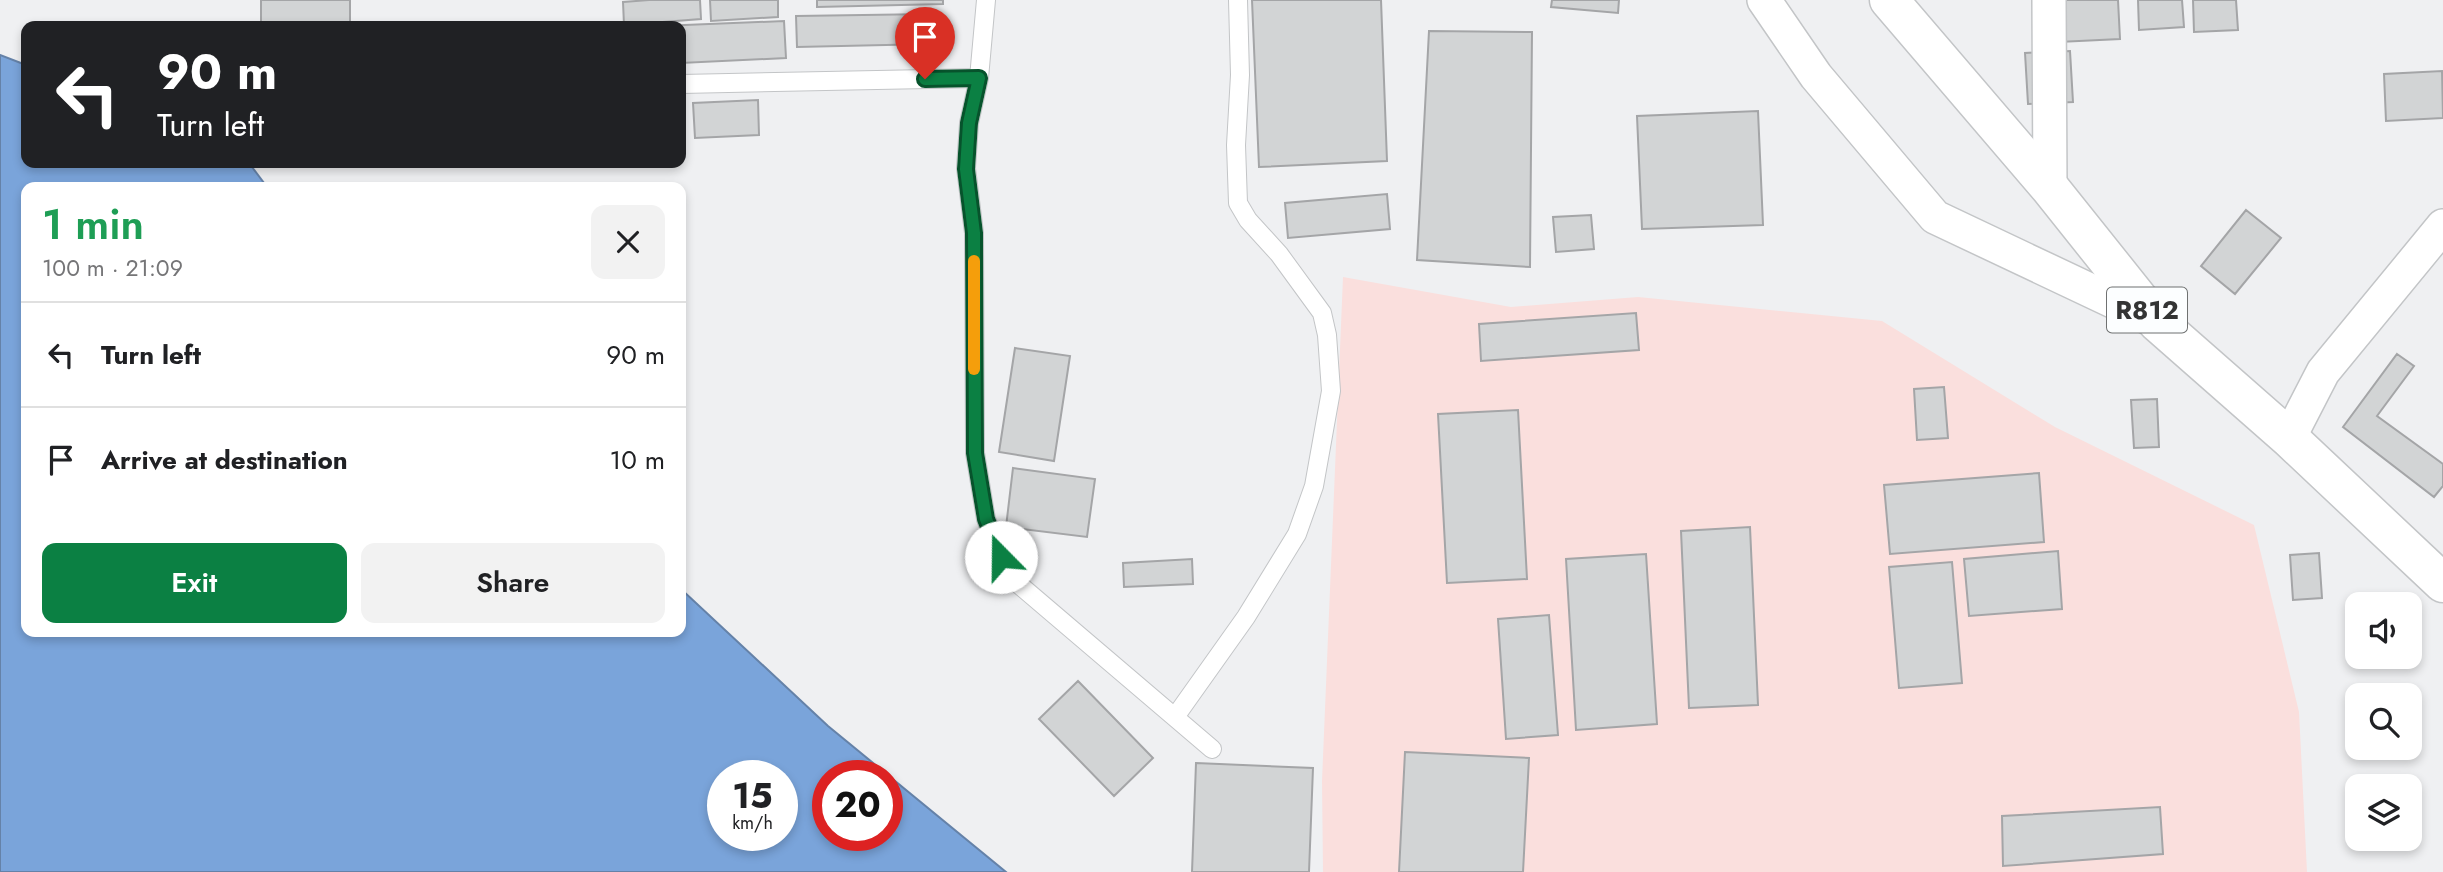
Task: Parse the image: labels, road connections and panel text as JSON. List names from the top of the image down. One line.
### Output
{"streets":{"main road":["R812"]},"page":{"turn":["90 m","Turn left"],"heading":["1 min","100 m · 21:09"],"list":[{"name":"Turn left","value":"90 m"},{"name":"Arrive at destination","value":"10 m"}],"buttons":["Exit","Share"],"speed":"15 km/h","limit":"20"}}
